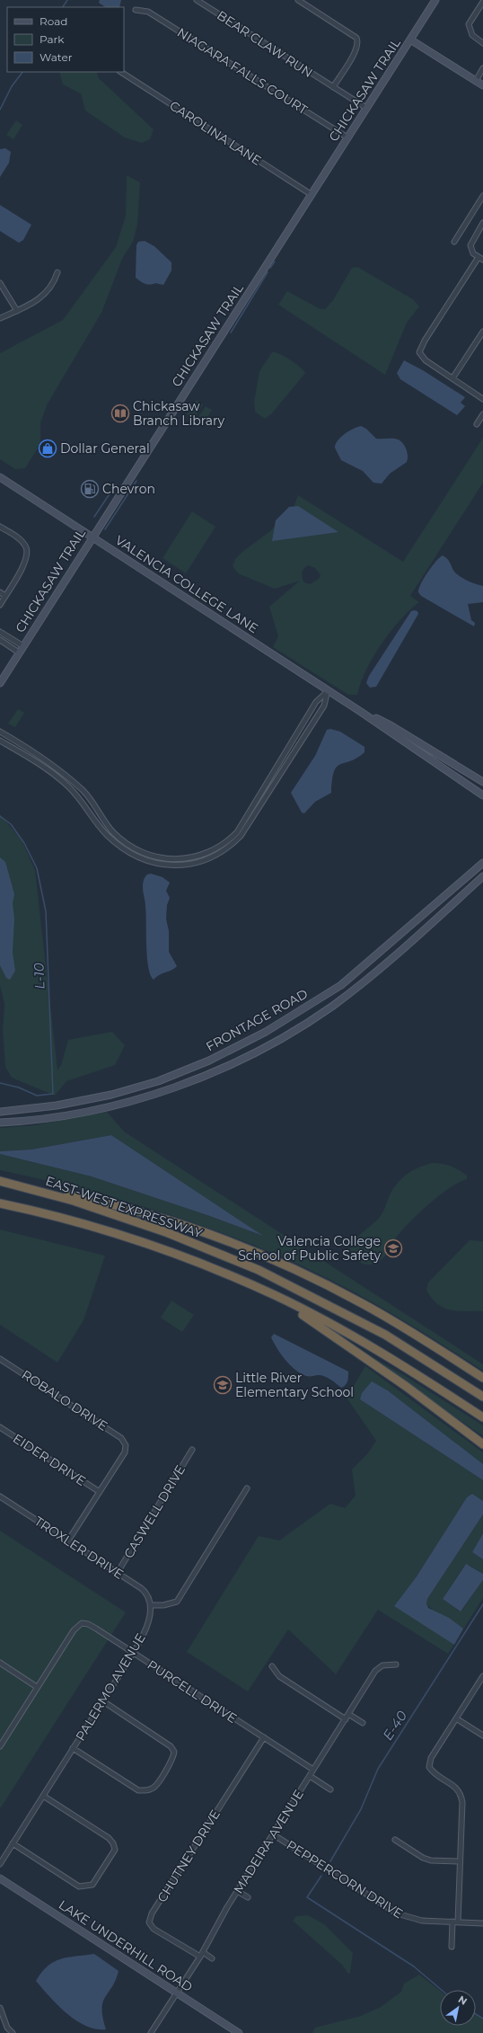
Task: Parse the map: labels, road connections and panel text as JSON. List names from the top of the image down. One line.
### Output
{"streets":{"highway":["EAST-WEST EXPRESSWAY"],"street":["BEAR CLAW RUN","NIAGARA FALLS COURT","CHICKASAW TRAIL","CAROLINA LANE","VALENCIA COLLEGE LANE","FRONTAGE ROAD","ROBALO DRIVE","EIDER DRIVE","CASWELL DRIVE","TROXLER DRIVE","PALERMO AVENUE","PURCELL DRIVE","MADEIRA AVENUE","CHUTNEY DRIVE","PEPPERCORN DRIVE","LAKE UNDERHILL ROAD"]},"crossings":[["BEAR CLAW RUN","CHICKASAW TRAIL"],["NIAGARA FALLS COURT","CHICKASAW TRAIL"],["CHICKASAW TRAIL","CAROLINA LANE"],["CHICKASAW TRAIL","VALENCIA COLLEGE LANE"],["ROBALO DRIVE","EIDER DRIVE"],["CASWELL DRIVE","TROXLER DRIVE"],["TROXLER DRIVE","PALERMO AVENUE"],["PALERMO AVENUE","PURCELL DRIVE"],["PURCELL DRIVE","MADEIRA AVENUE"],["PURCELL DRIVE","CHUTNEY DRIVE"],["MADEIRA AVENUE","CHUTNEY DRIVE"],["MADEIRA AVENUE","PEPPERCORN DRIVE"],["MADEIRA AVENUE","LAKE UNDERHILL ROAD"]],"water":["L-10","E-40"],"places":{"library":["Chickasaw Branch Library"],"shop":["Dollar General"],"fuel station":["Chevron"],"school or university":["Valencia College School of Public Safety","Little River Elementary School"]},"legend":["Road","Park","Water"],"north":"top right"}
